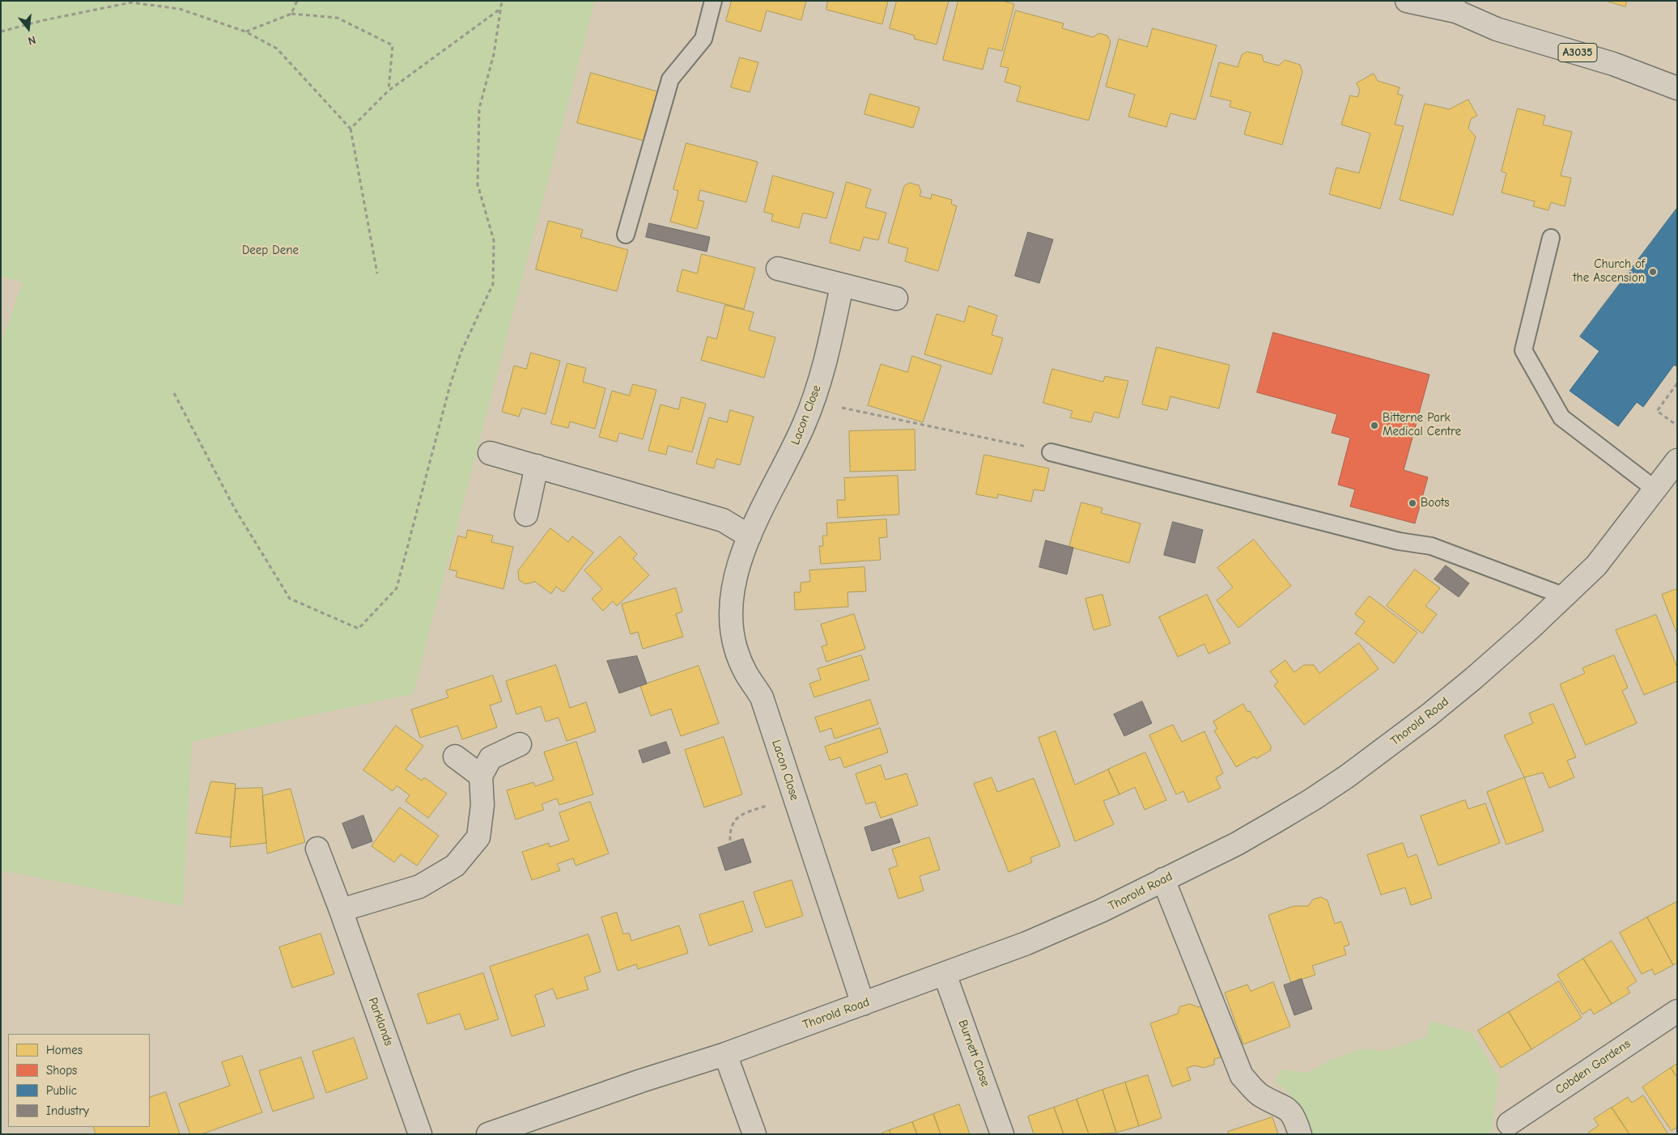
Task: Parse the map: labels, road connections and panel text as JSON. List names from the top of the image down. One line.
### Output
{"streets":{"street":["A3035","Lacon Close","Thorold Road","Parklands","Burnett Close","Cobden Gardens"]},"crossings":[["Lacon Close","Thorold Road"],["Thorold Road","Burnett Close"]],"parks":["Deep Dene"],"places":["Church of the Ascension","Bitterne Park Medical Centre","Boots"],"legend":["Homes","Shops","Public","Industry"],"north":"bottom"}
